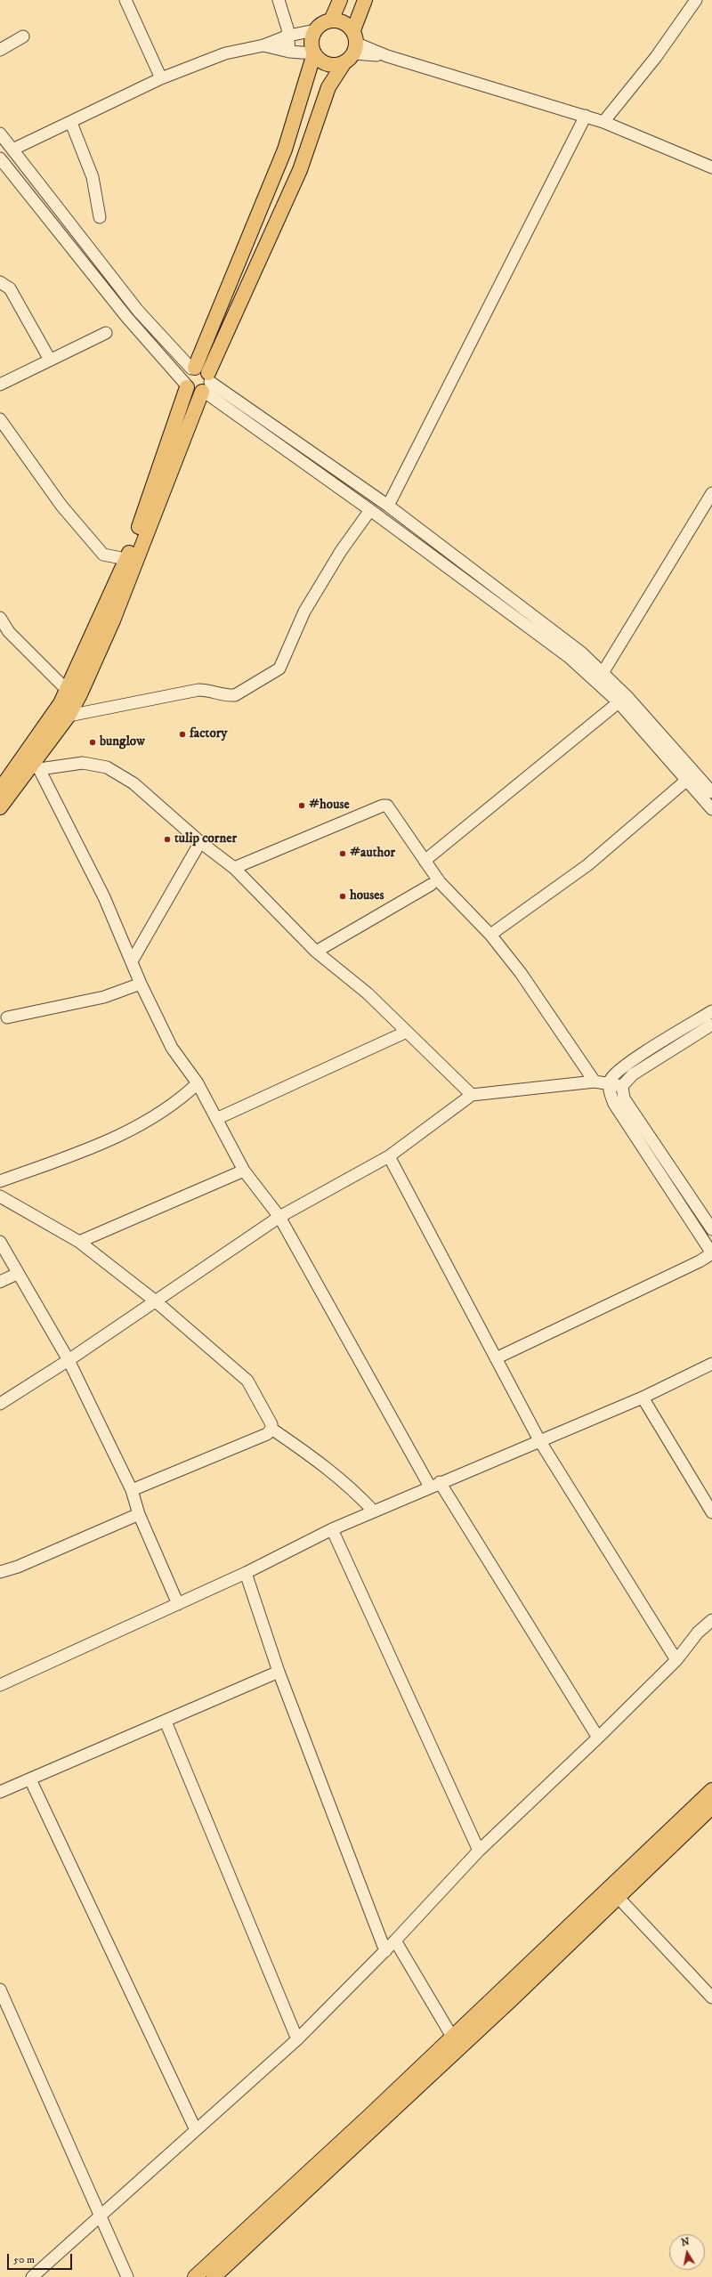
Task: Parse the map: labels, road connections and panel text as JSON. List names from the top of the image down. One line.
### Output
{"places":["factory","bunglow","#house","tulip corner","#author","houses"],"scale_bar":"50 m","north":"top"}
